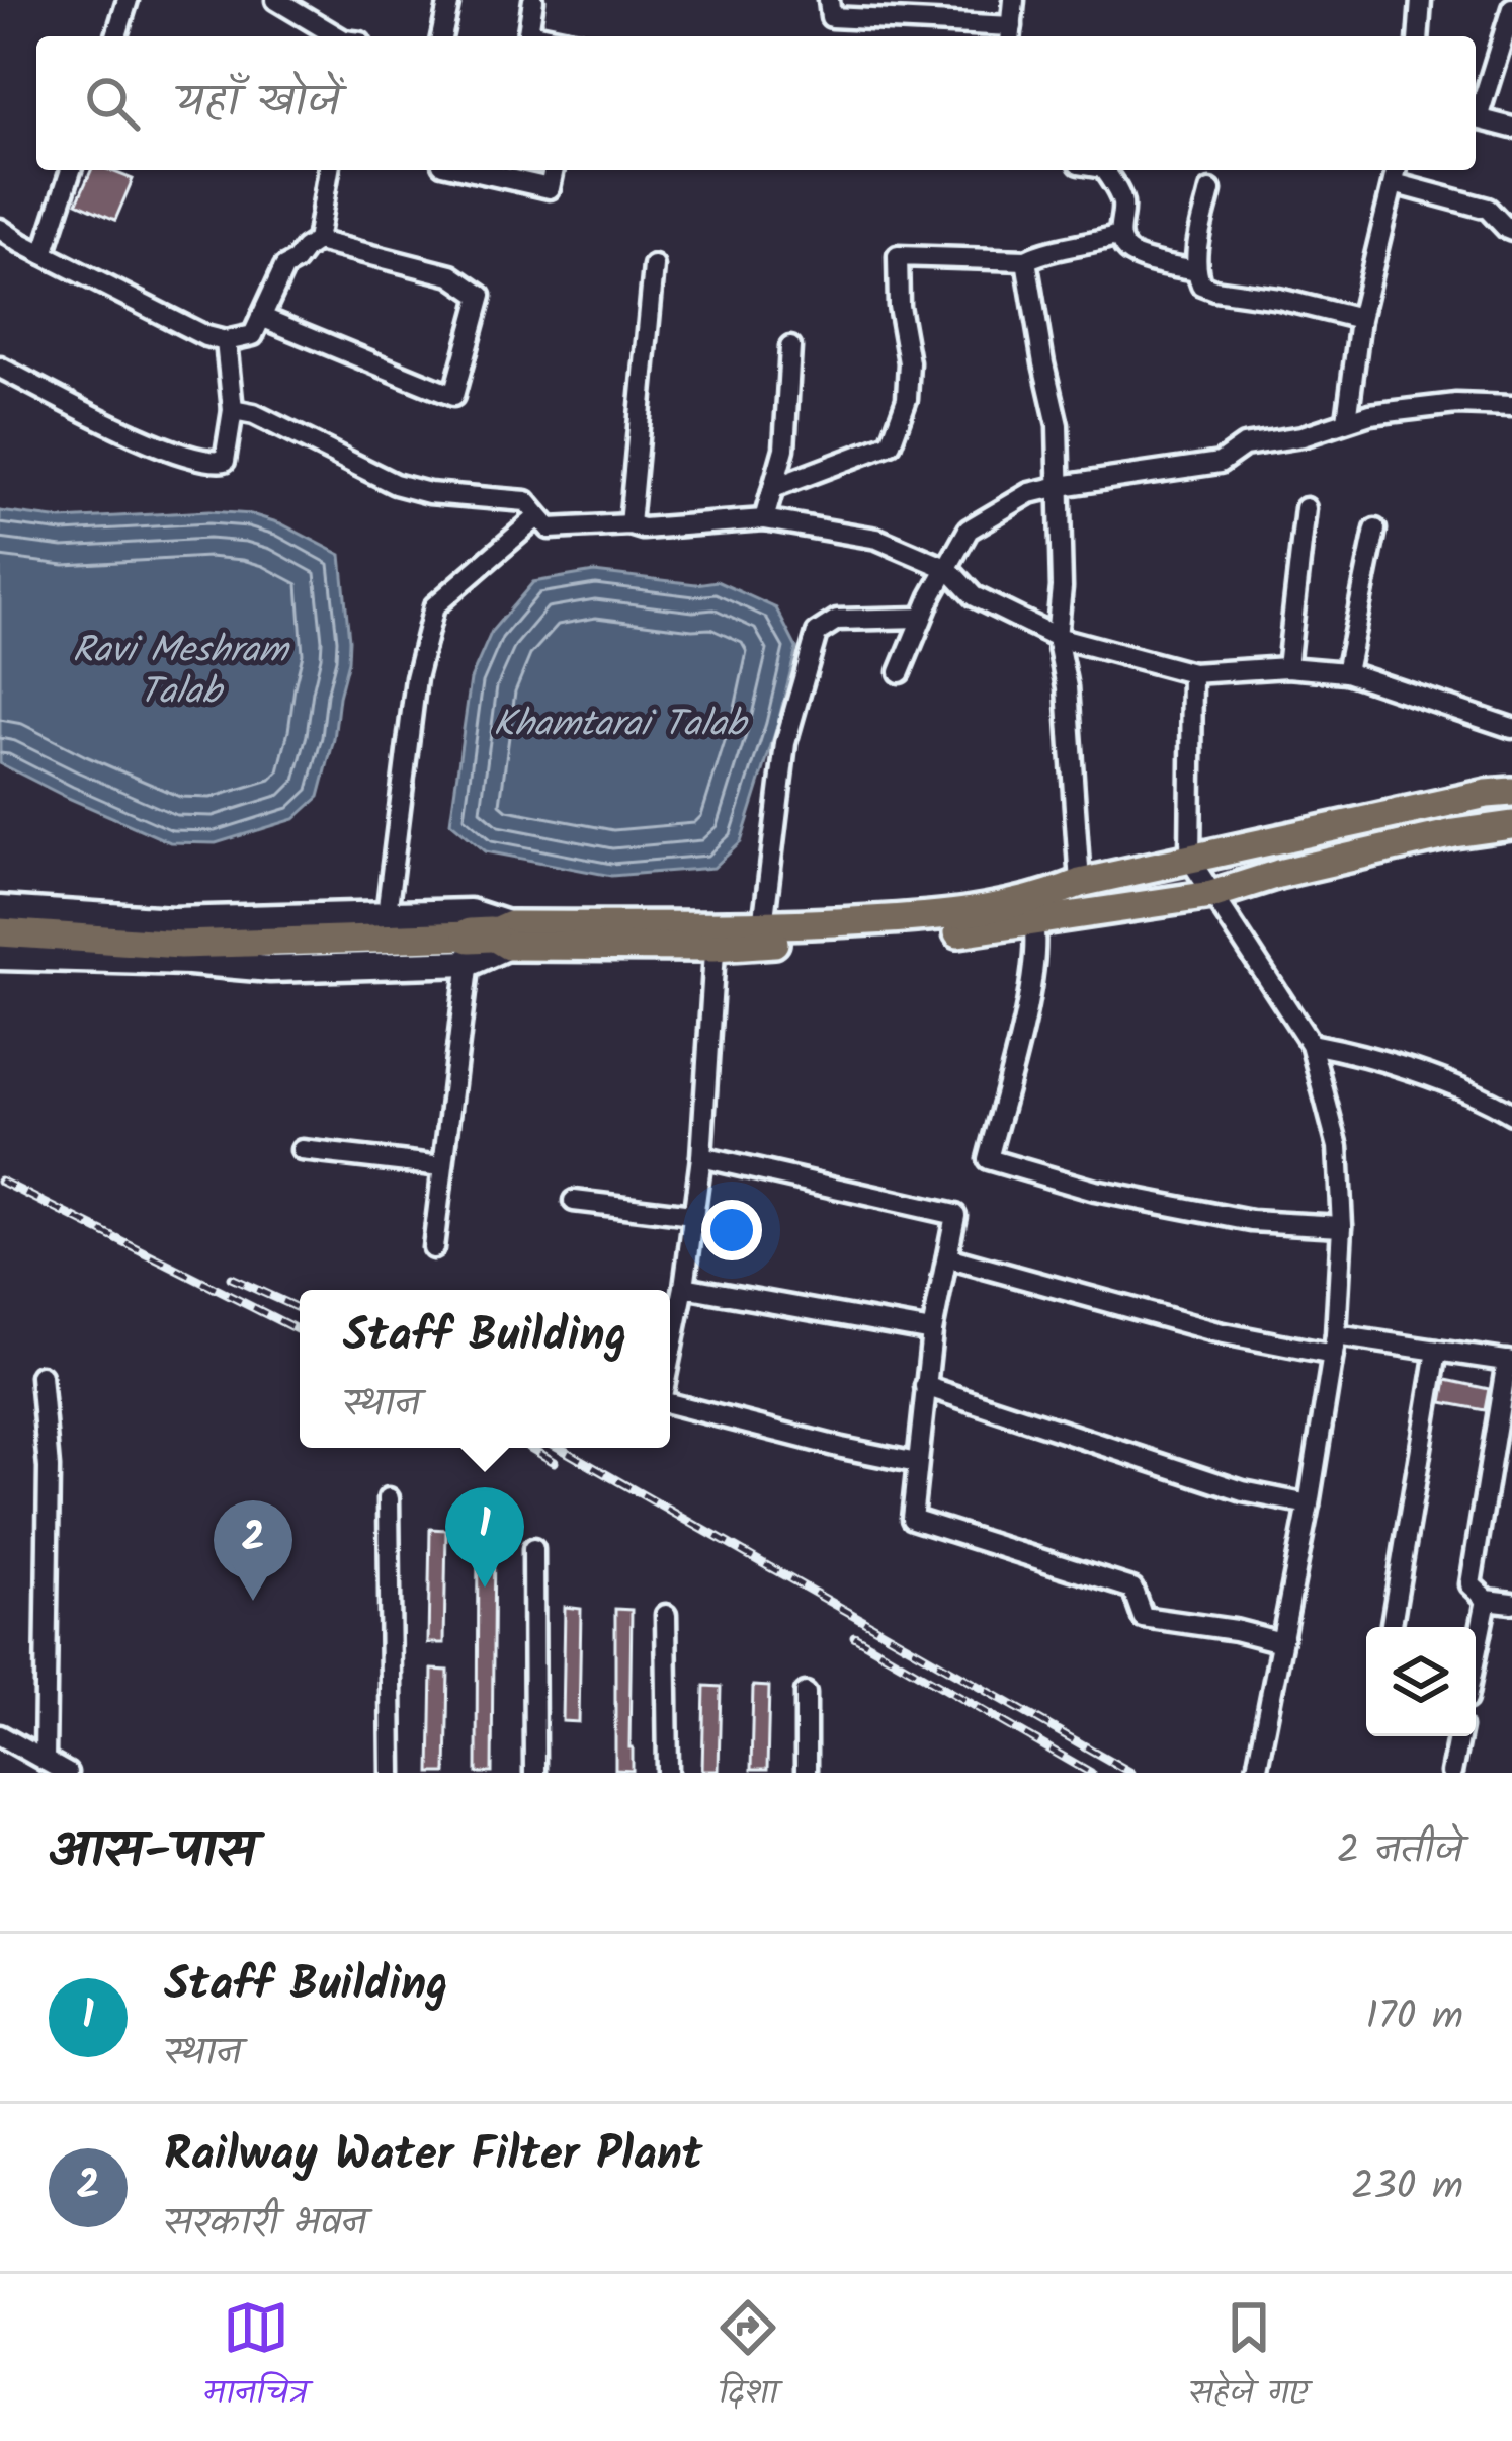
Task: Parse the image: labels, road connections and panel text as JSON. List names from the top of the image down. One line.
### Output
{"water":["Ravi Meshram Talab","Khamtarai Talab"],"page":{"search":"यहाँ खोजें","popup":["Staff Building","स्थान"],"pins":["1","2"],"heading":["आस-पास","2 नतीजे"],"list":[{"mark":"1","name":"Staff Building","note":"स्थान","value":"170 m"},{"mark":"2","name":"Railway Water Filter Plant","note":"सरकारी भवन","value":"230 m"}],"nav":["मानचित्र","दिशा","सहेजे गए"]}}
